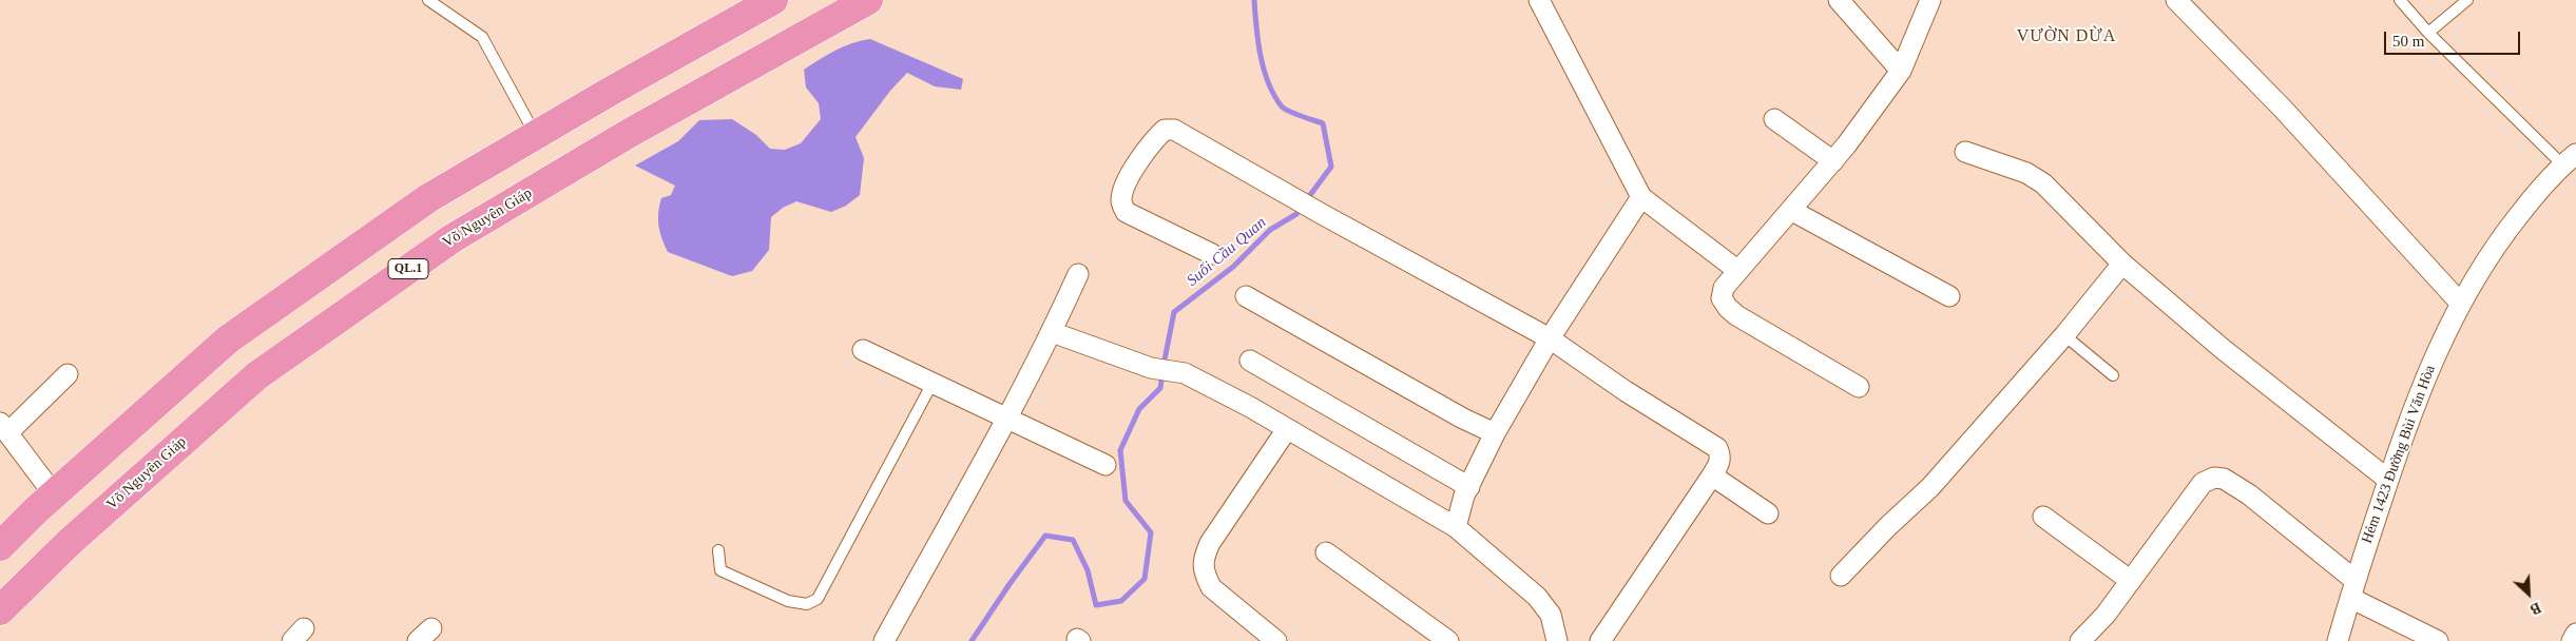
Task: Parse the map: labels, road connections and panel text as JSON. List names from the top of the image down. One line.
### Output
{"streets":{"highway":["Võ Nguyên Giáp","QL.1"],"street":["Hẻm 1423 Đường Bùi Văn Hòa"]},"districts":["VƯỜN DỪA"],"water":["Suối Cầu Quan"],"scale_bar":"50 m","north":"bottom right"}
